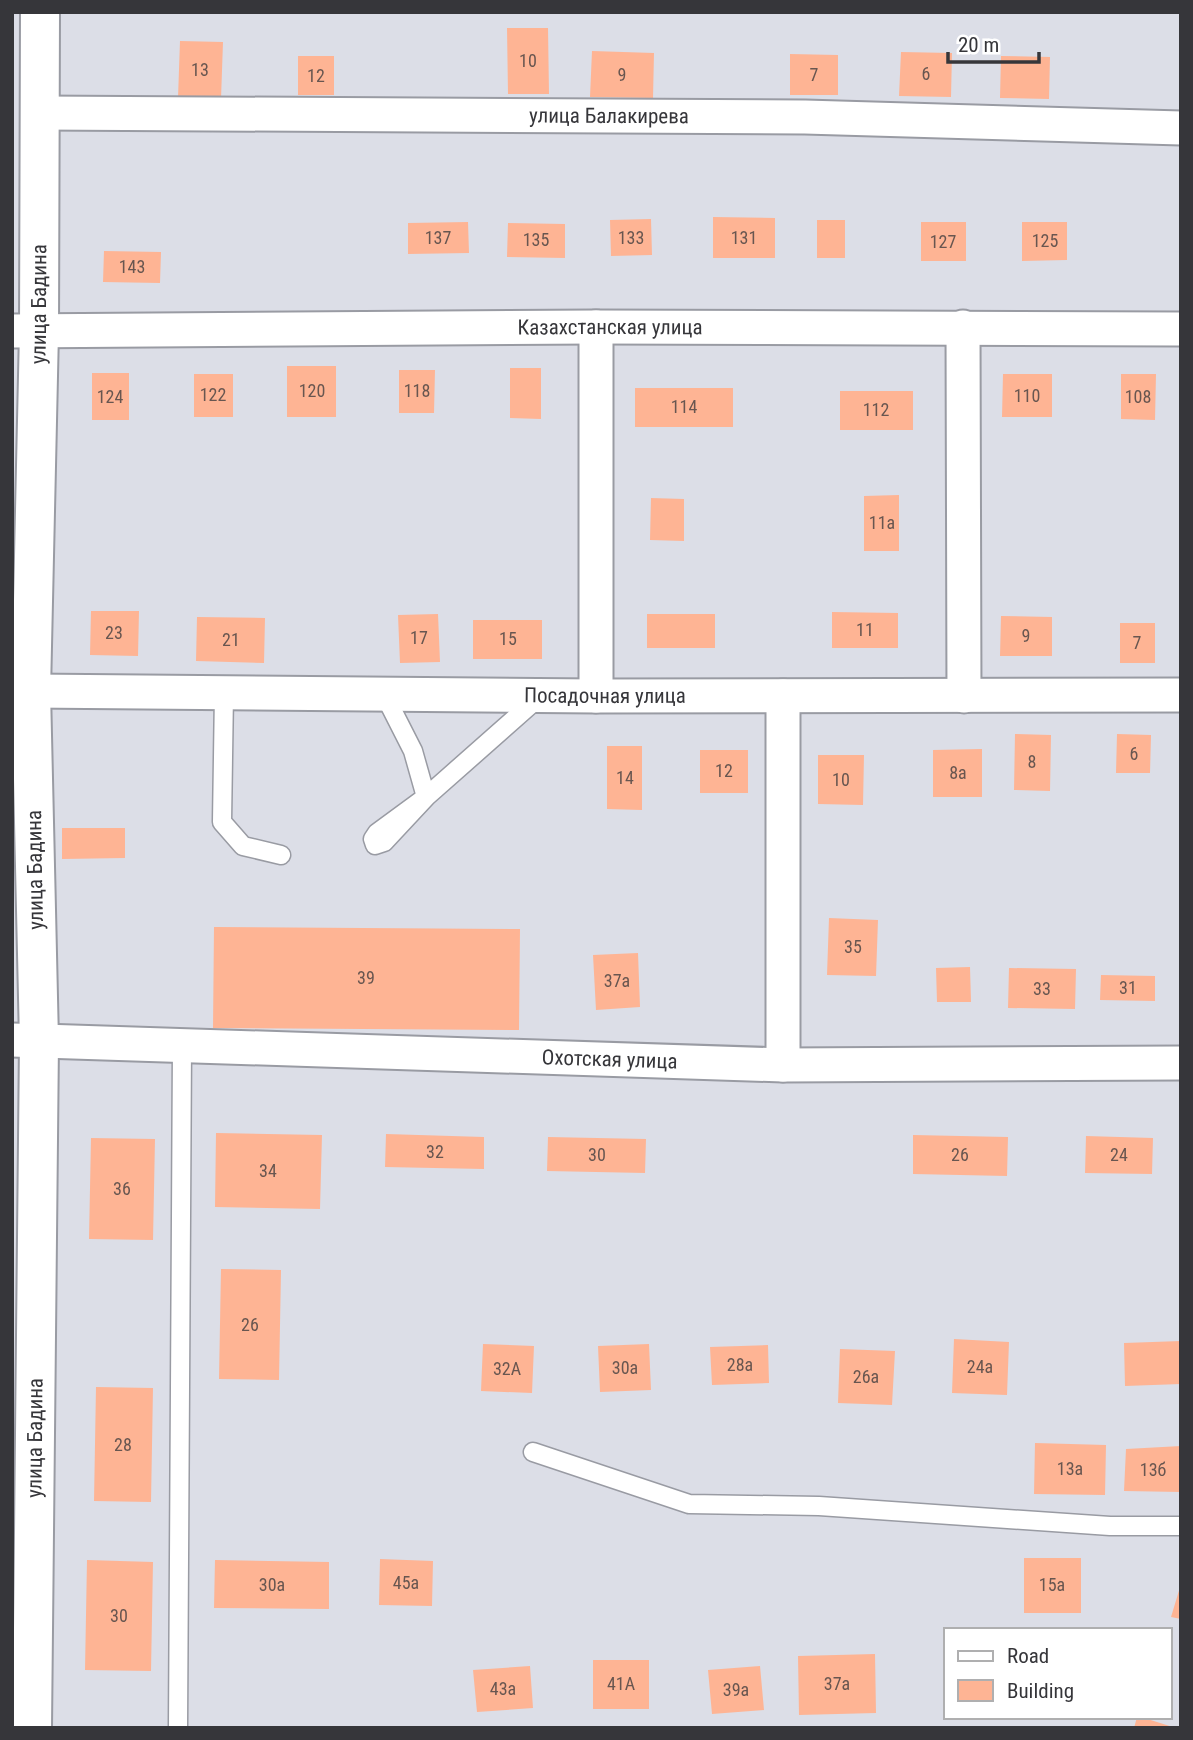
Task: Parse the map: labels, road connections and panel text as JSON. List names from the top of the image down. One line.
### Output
{"streets":{"street":["улица Балакирева","улица Бадина","Казахстанская улица","Посадочная улица","Охотская улица"]},"crossings":[["улица Балакирева","улица Бадина"],["улица Бадина","Казахстанская улица"],["улица Бадина","Посадочная улица"],["улица Бадина","Охотская улица"]],"house_numbers":["10","13","6","9","7","12","137","133","131","135","125","127","143","120","118","122","110","124","108","114","112","11a","11","23","9","17","15","21","7","6","8","12","8а","14","10","35","39","37а","31","33","32","30","26","24","34","36","26","28а","24а","30а","32А","26а","28","13а","13б","45а","30а","15а","30","41А","37а","43а","39а"],"legend":["Road","Building"],"scale_bar":"20 m"}
